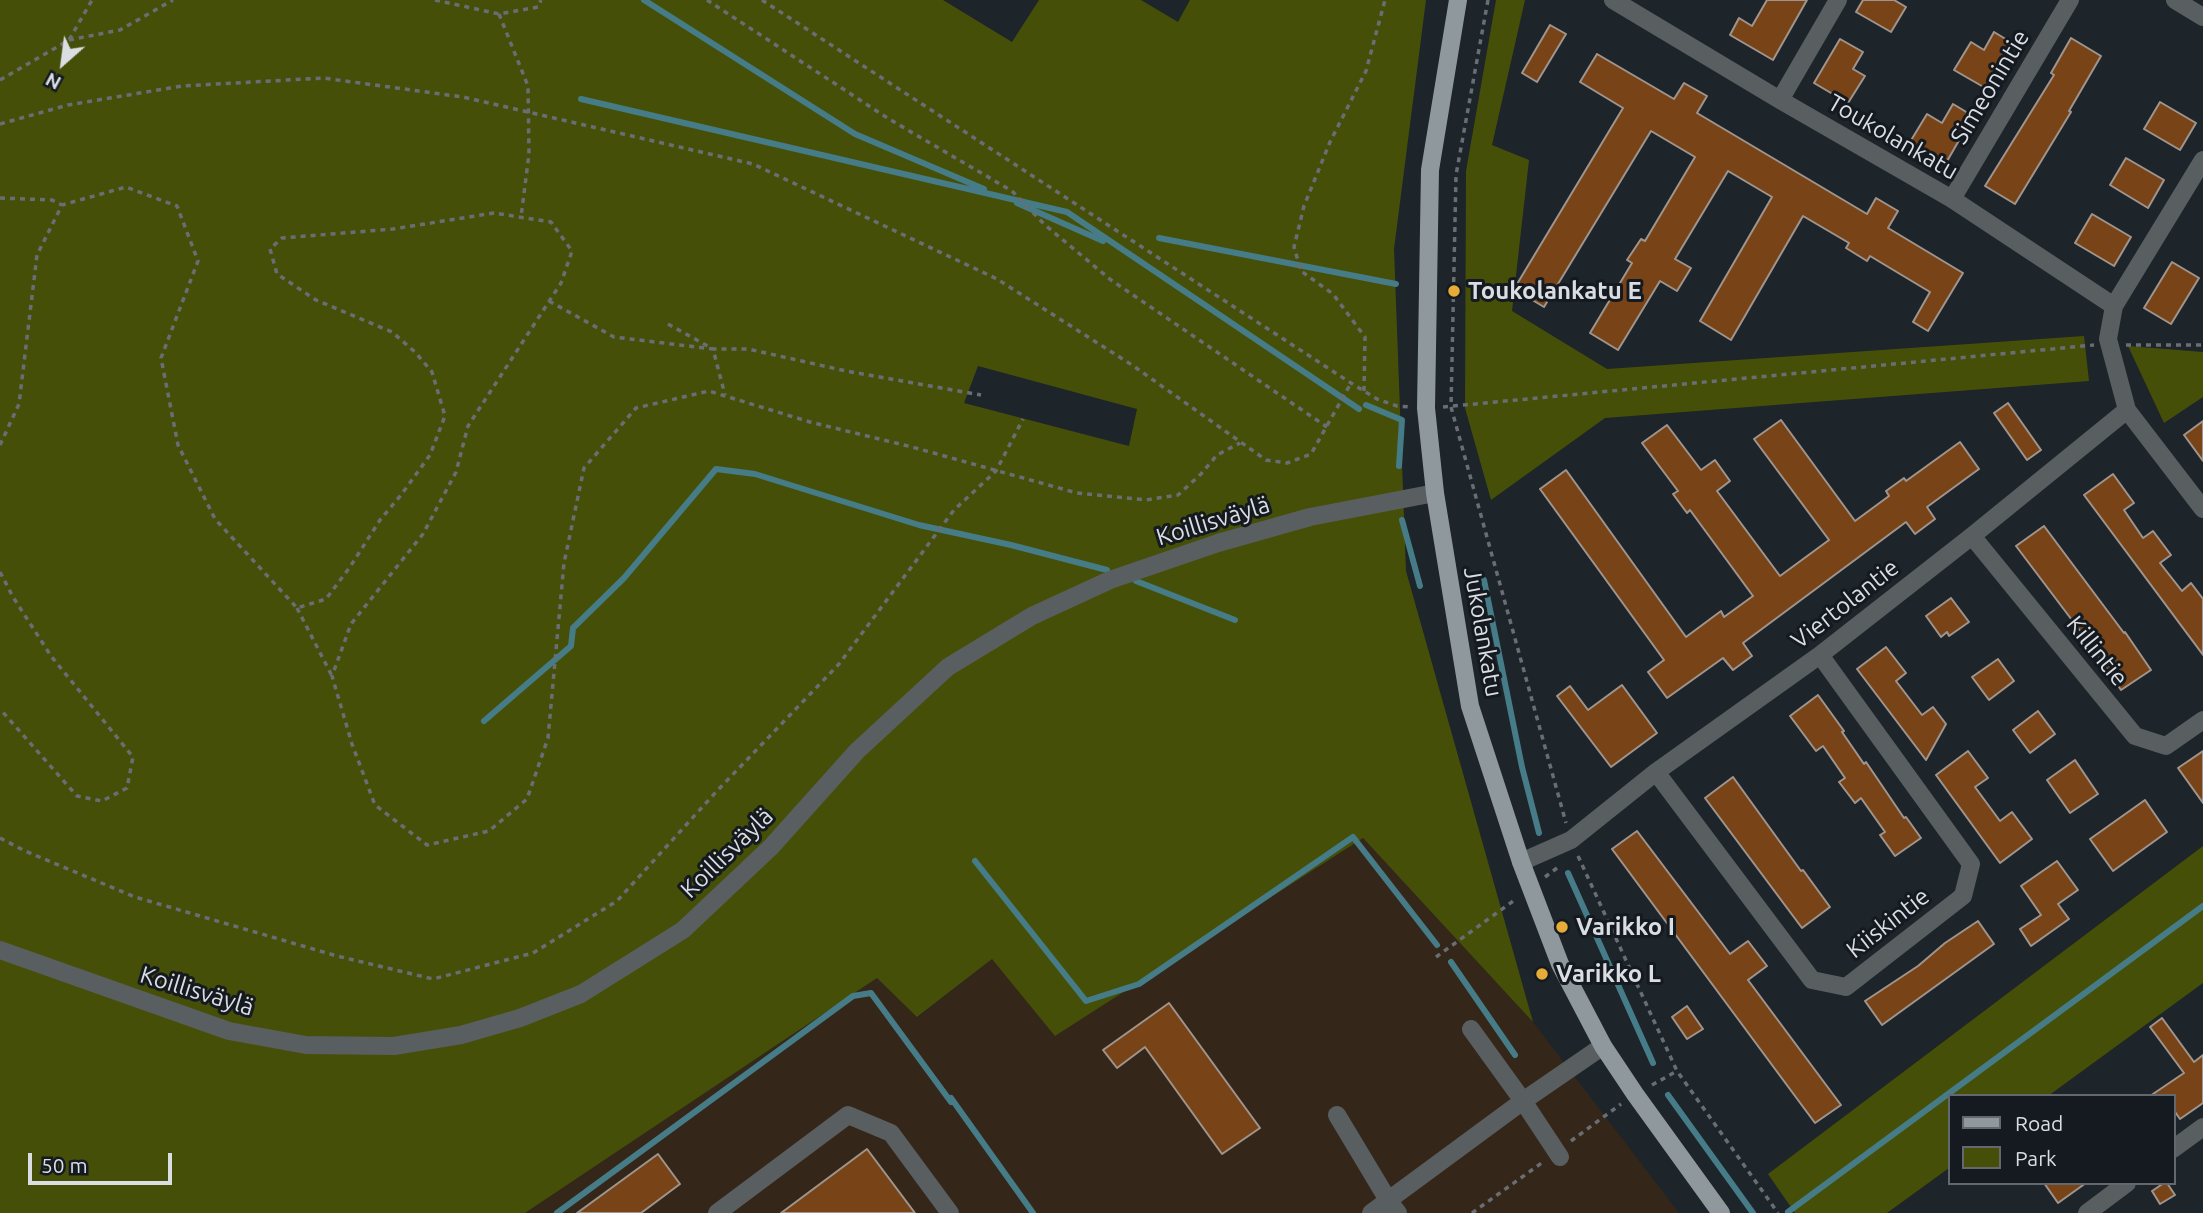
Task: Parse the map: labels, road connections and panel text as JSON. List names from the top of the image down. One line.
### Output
{"streets":{"main road":["Jukolankatu"],"street":["Simeonintie","Toukolankatu","Koillisväylä","Viertolantie","Killintie","Kiiskintie"]},"crossings":[["Simeonintie","Toukolankatu"],["Koillisväylä","Jukolankatu"],["Viertolantie","Jukolankatu"],["Viertolantie","Killintie"],["Viertolantie","Kiiskintie"]],"places":["Toukolankatu E","Varikko I","Varikko L"],"legend":["Road","Park"],"scale_bar":"50 m","north":"bottom left"}
